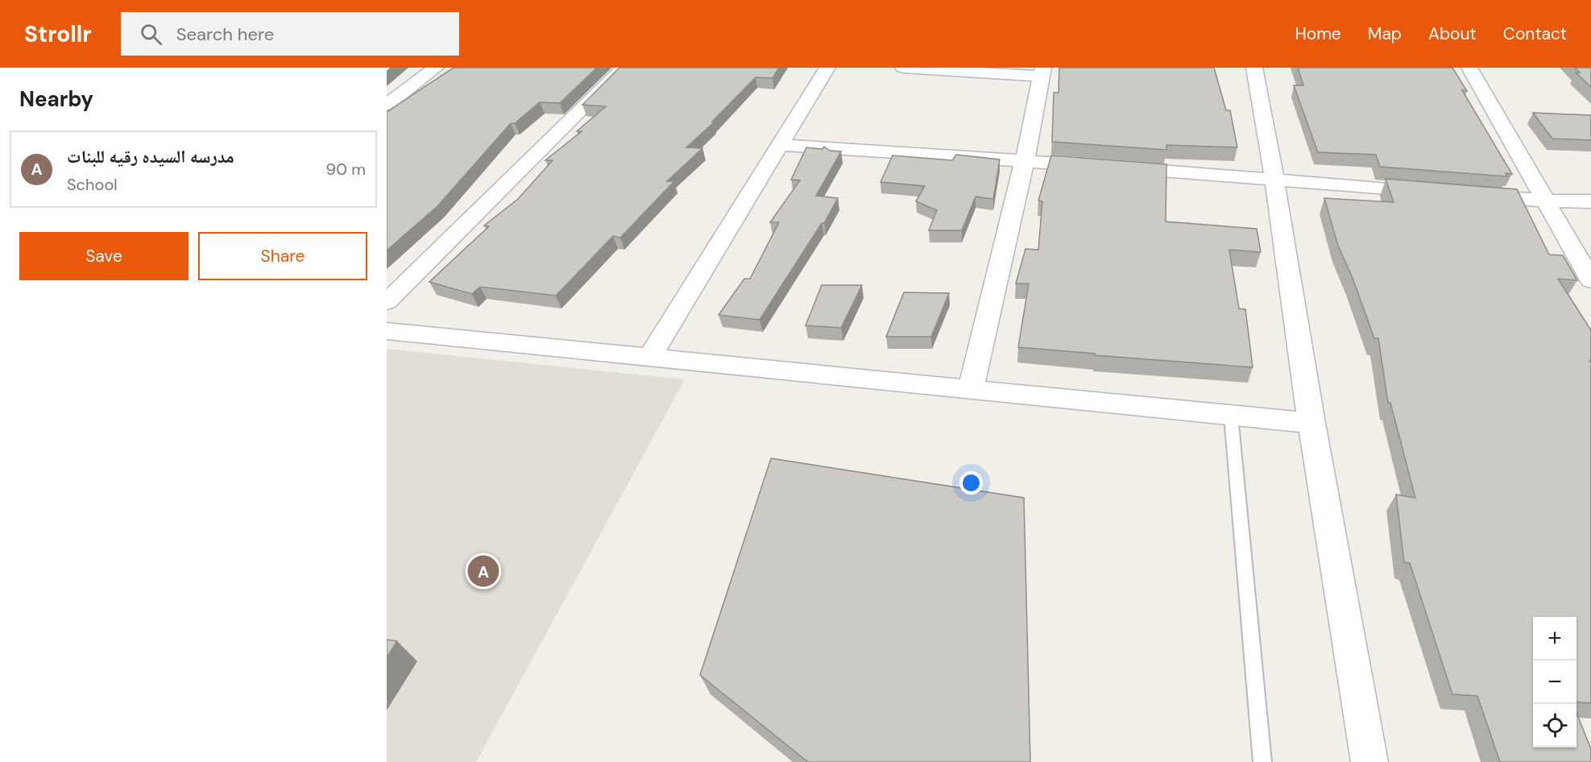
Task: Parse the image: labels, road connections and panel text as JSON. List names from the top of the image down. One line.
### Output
{"page":{"header":"Strollr","search":"Search here","nav":["Home","Map","About","Contact"],"heading":"Nearby","list":[{"mark":"A","name":"مدرسه السيده رقيه للبنات","note":"School","value":"90 m"}],"buttons":["Save","Share"],"pins":"A","map_buttons":["+","−"]}}
